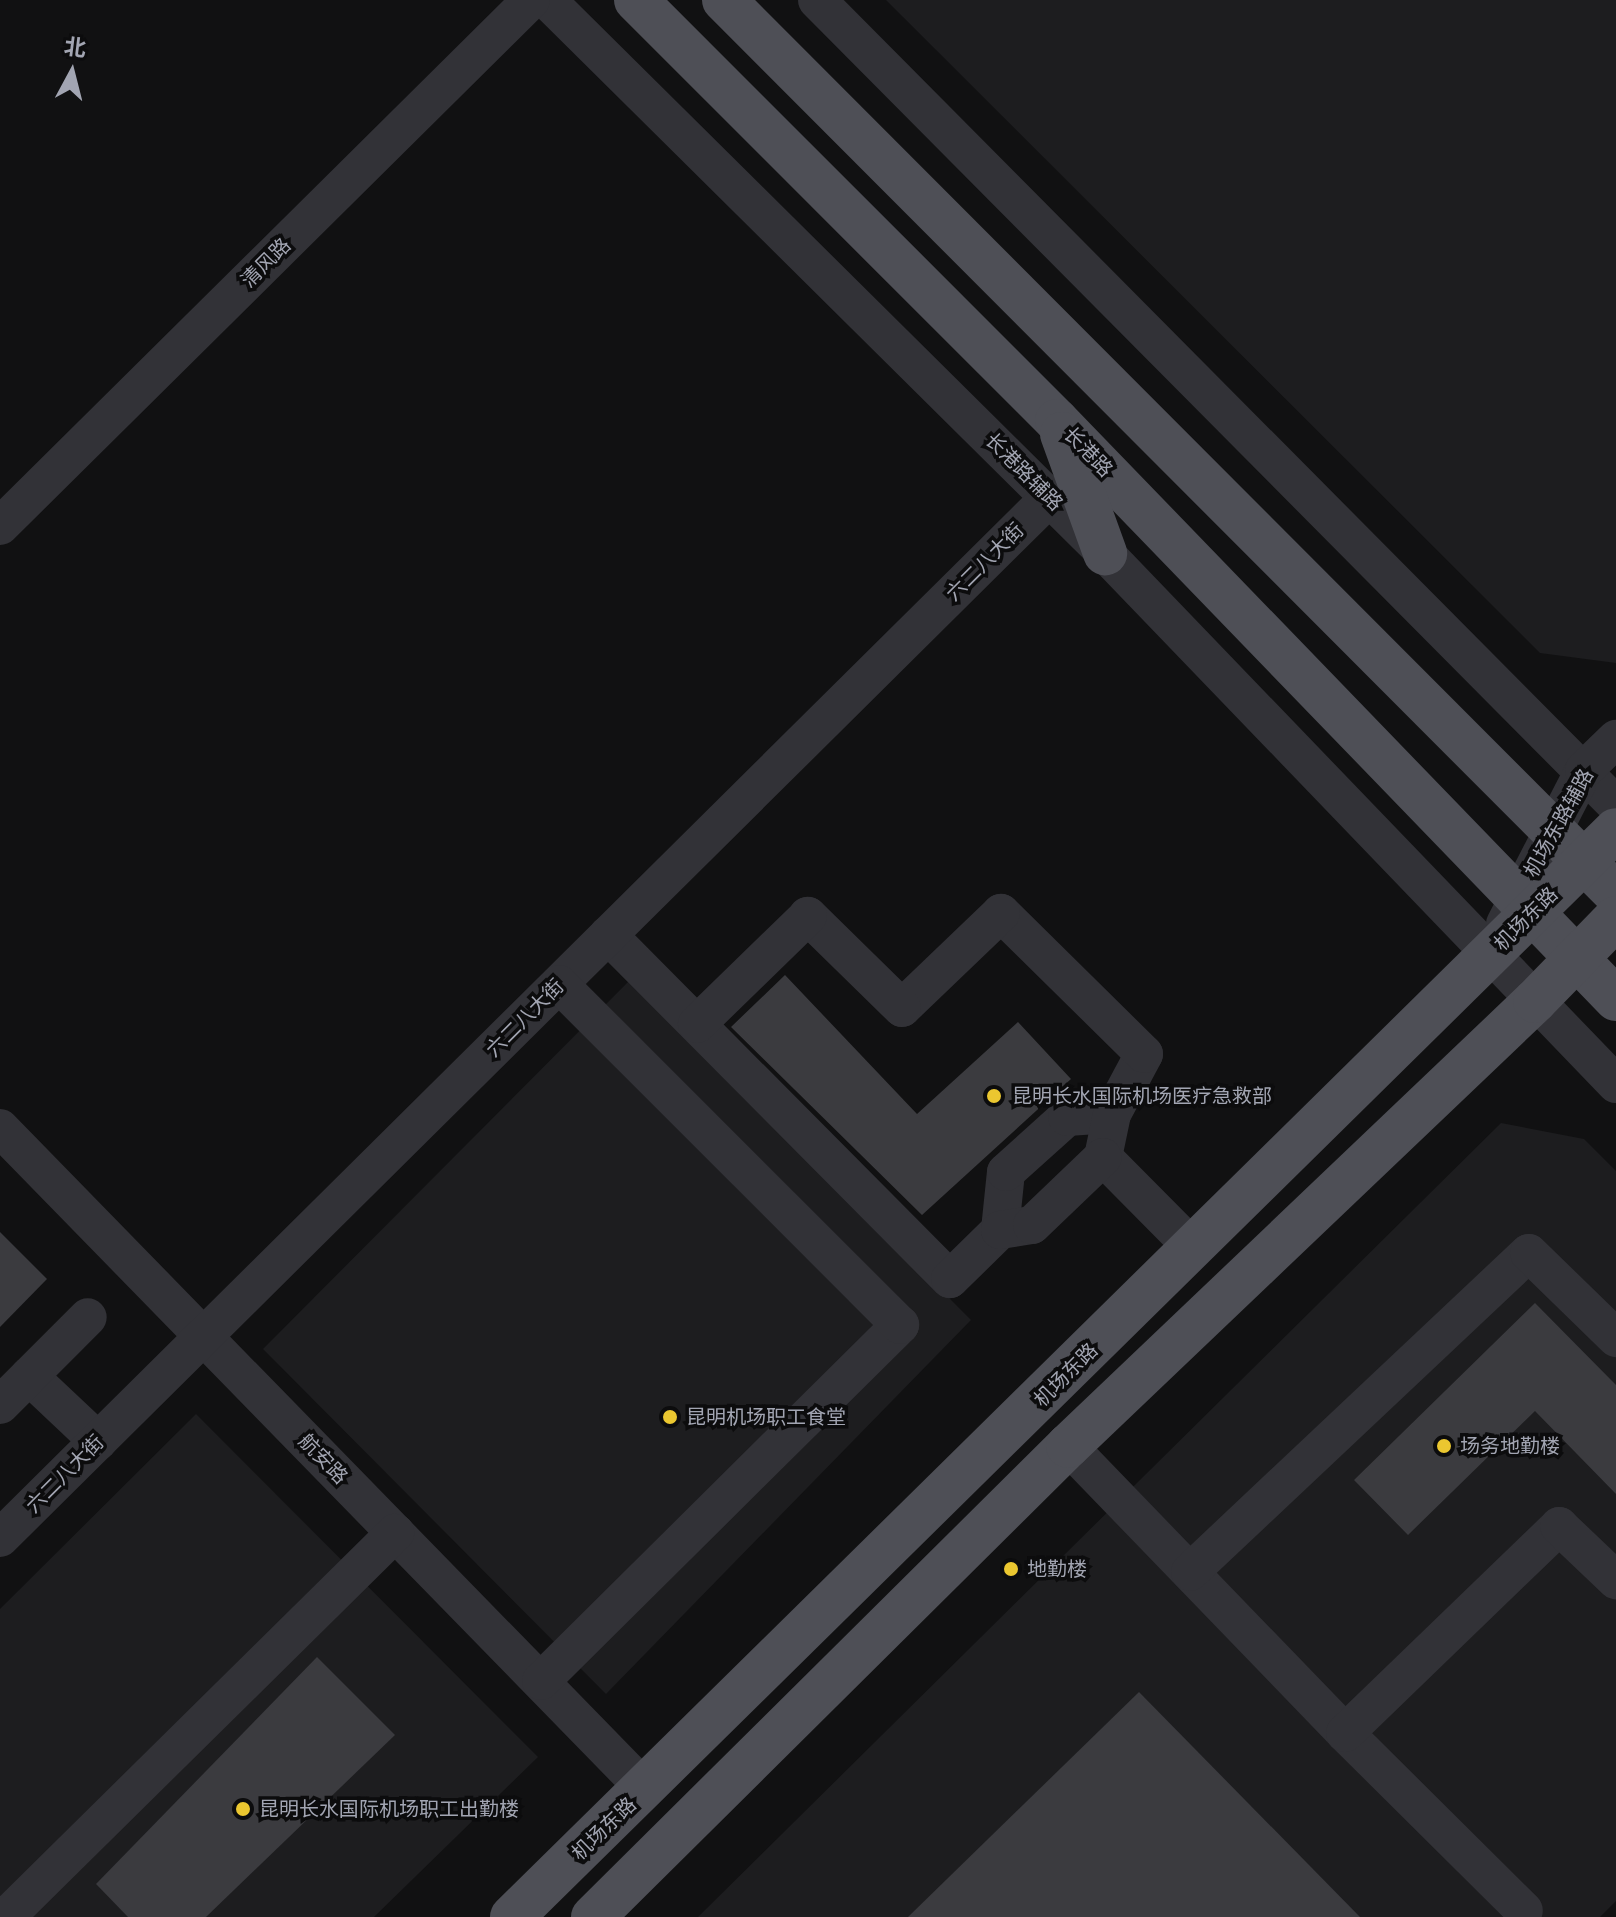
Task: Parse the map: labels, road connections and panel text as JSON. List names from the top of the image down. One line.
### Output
{"streets":{"main road":["长港路","机场东路"],"street":["清风路","长港路辅路","六二八大街","机场东路辅路","航安路"]},"crossings":[["长港路","机场东路辅路"],["长港路","机场东路"],["长港路辅路","六二八大街"],["长港路辅路","机场东路"],["六二八大街","航安路"],["机场东路辅路","机场东路"],["机场东路","航安路"]],"places":["昆明长水国际机场医疗急救部","昆明机场职工食堂","场务地勤楼","地勤楼","昆明长水国际机场职工出勤楼"],"north":"top"}
